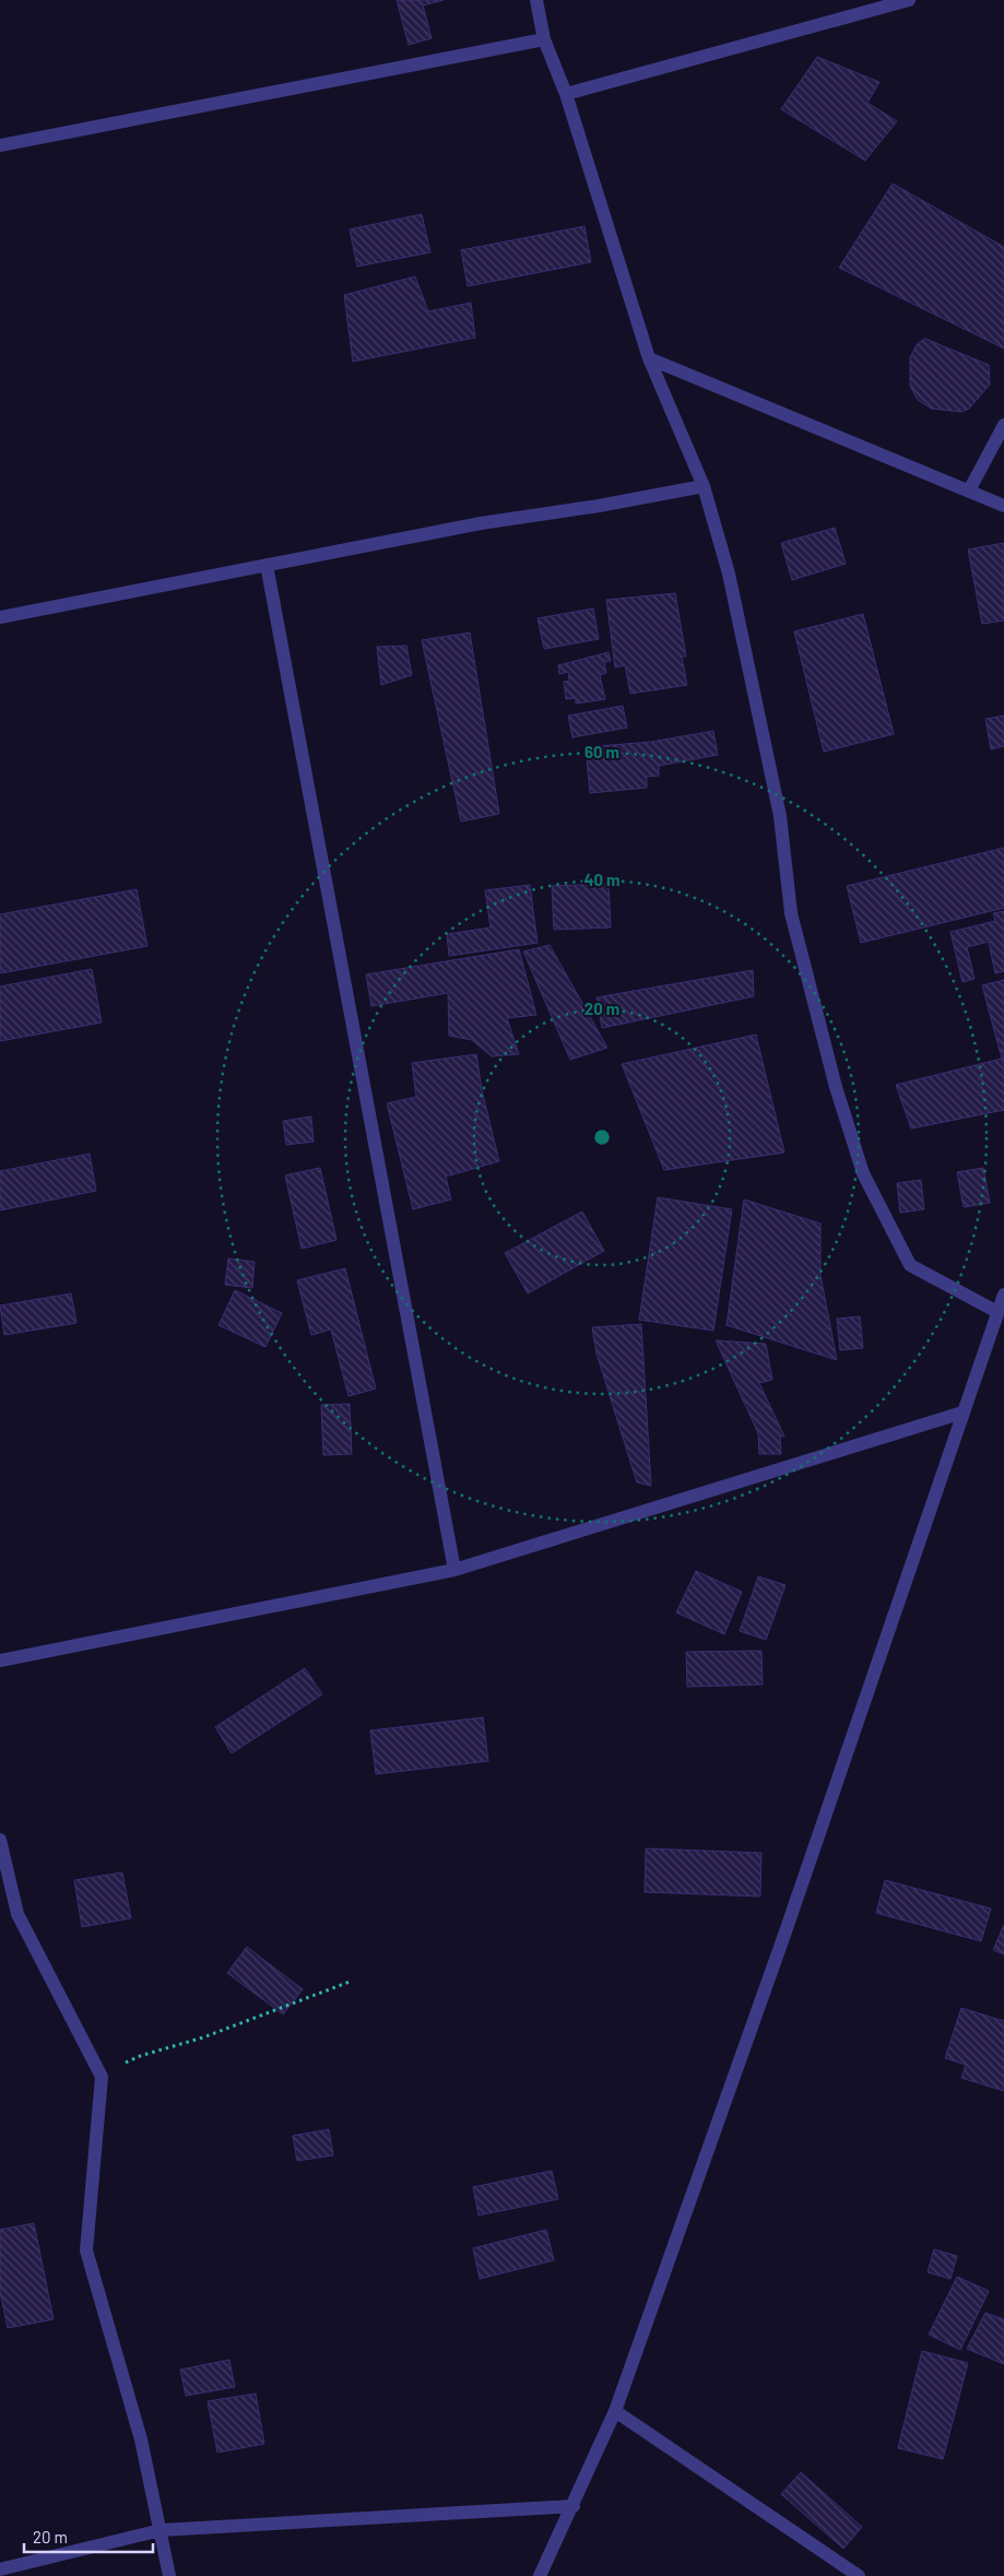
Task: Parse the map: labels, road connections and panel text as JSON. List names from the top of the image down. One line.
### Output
{"scale_bar":"20 m","rings":["60 m","40 m","20 m"]}
